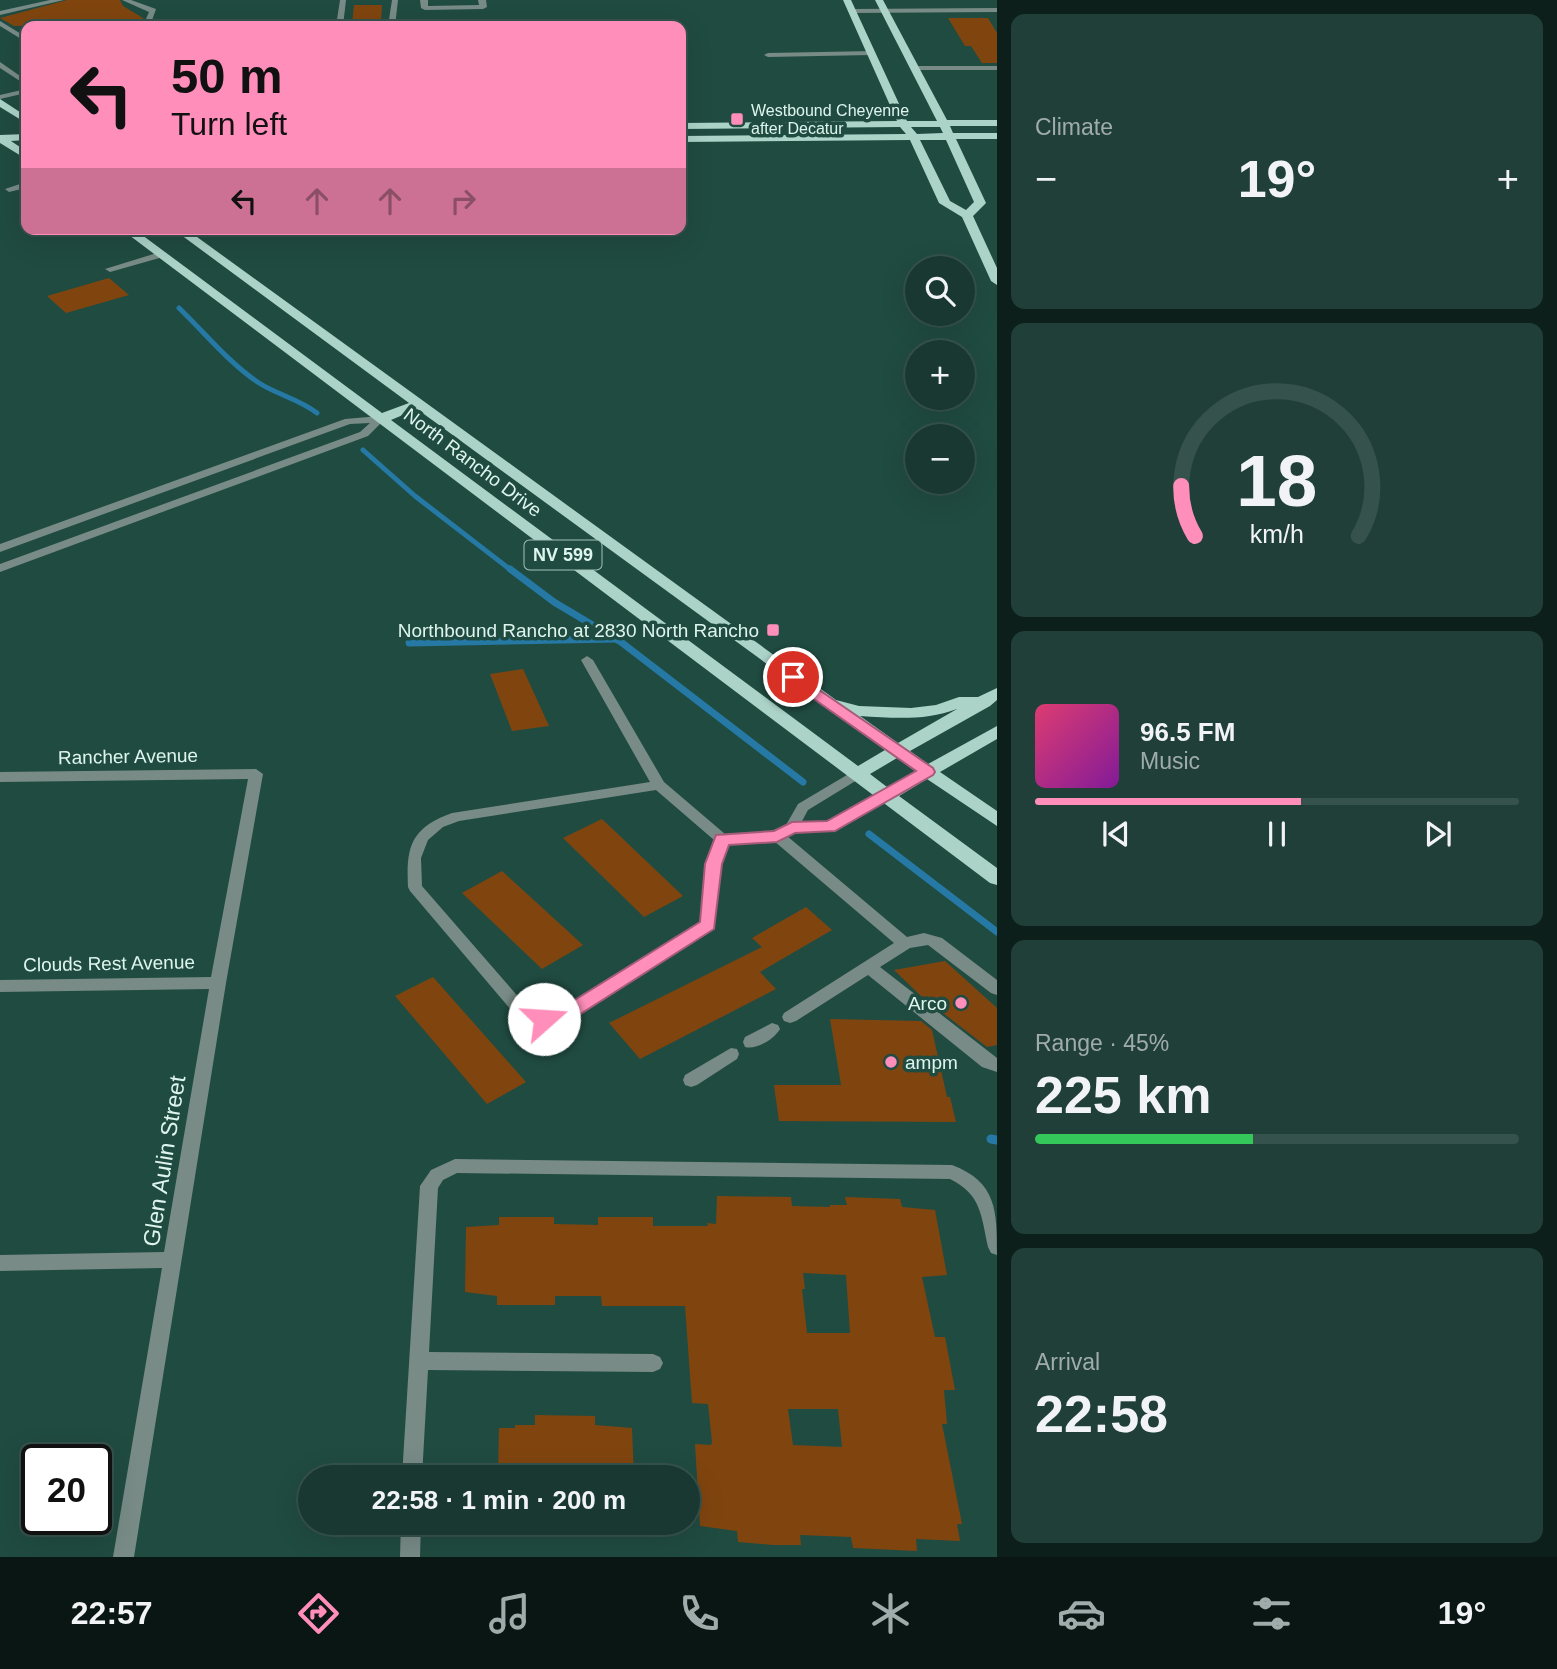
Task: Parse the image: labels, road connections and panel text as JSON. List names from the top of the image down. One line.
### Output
{"streets":{"main road":["North Rancho Drive","NV 599"],"street":["Rancher Avenue","Clouds Rest Avenue","Glen Aulin Street"]},"crossings":[["Rancher Avenue","Glen Aulin Street"],["Clouds Rest Avenue","Glen Aulin Street"]],"places":{"transit":["Westbound Cheyenne after Decatur","Northbound Rancho at 2830 North Rancho"],"other":["Arco","ampm"]},"page":{"tile":["Climate",["Range · 45%","225 km"],["Arrival","22:58"]],"turn":["50 m","Turn left"],"heat":["−","19°","+"],"map_buttons":["+","−"],"song":["96.5 FM","Music"],"limit":"20","trip":"22:58 · 1 min · 200 m","tabs":["22:57","19°"],"gauge":["18","km/h"]}}
